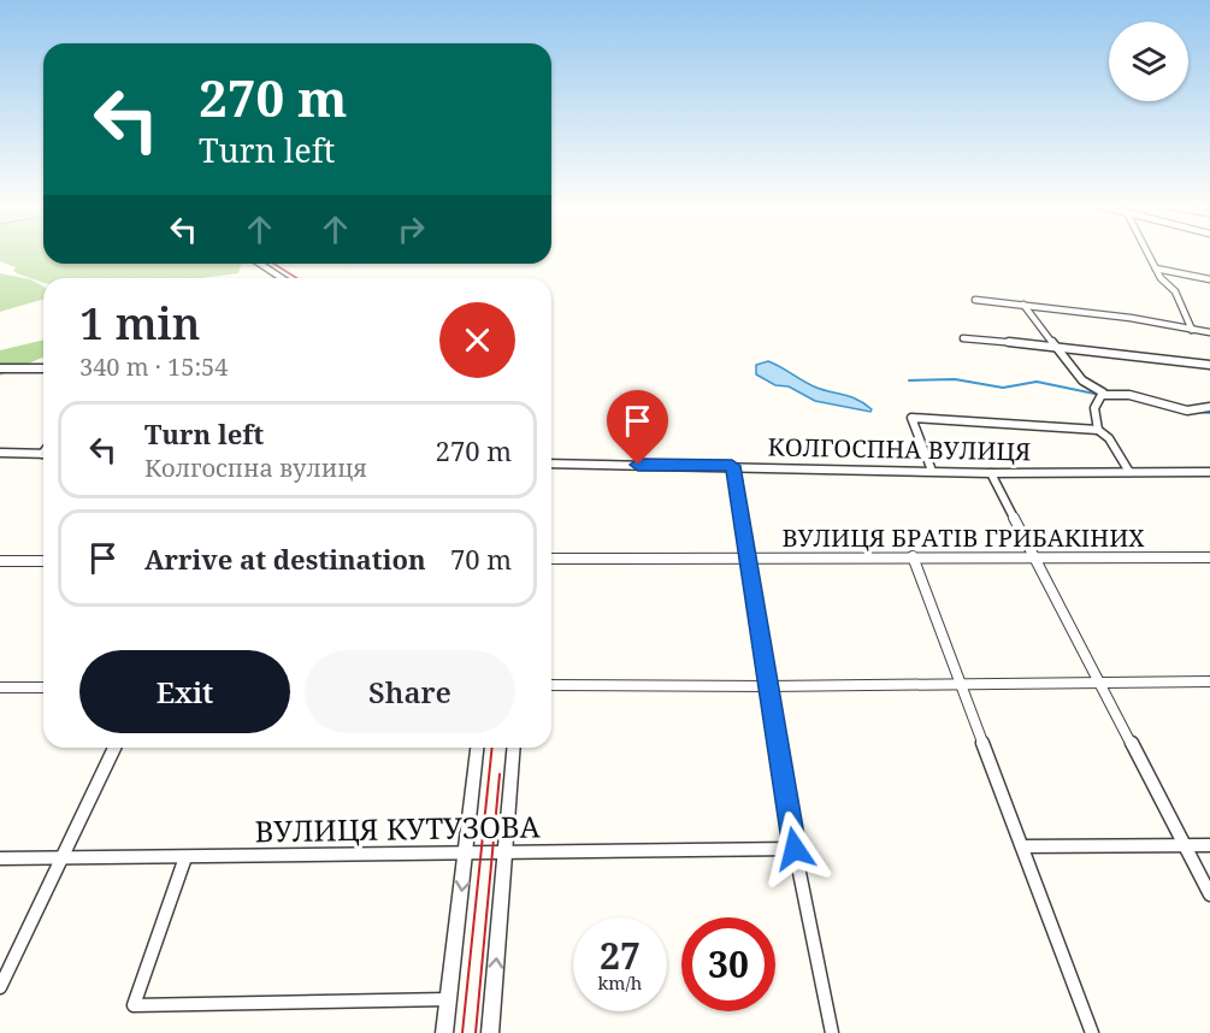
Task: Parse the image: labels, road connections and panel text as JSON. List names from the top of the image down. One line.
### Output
{"streets":{"street":["КОЛГОСПНА ВУЛИЦЯ","ВУЛИЦЯ БРАТІВ ГРИБАКІНИХ","ВУЛИЦЯ КУТУЗОВА"]},"page":{"turn":["270 m","Turn left"],"heading":["1 min","340 m · 15:54"],"list":[{"name":"Turn left","note":"Колгоспна вулиця","value":"270 m"},{"name":"Arrive at destination","value":"70 m"}],"buttons":["Exit","Share"],"speed":"27 km/h","limit":"30"}}
